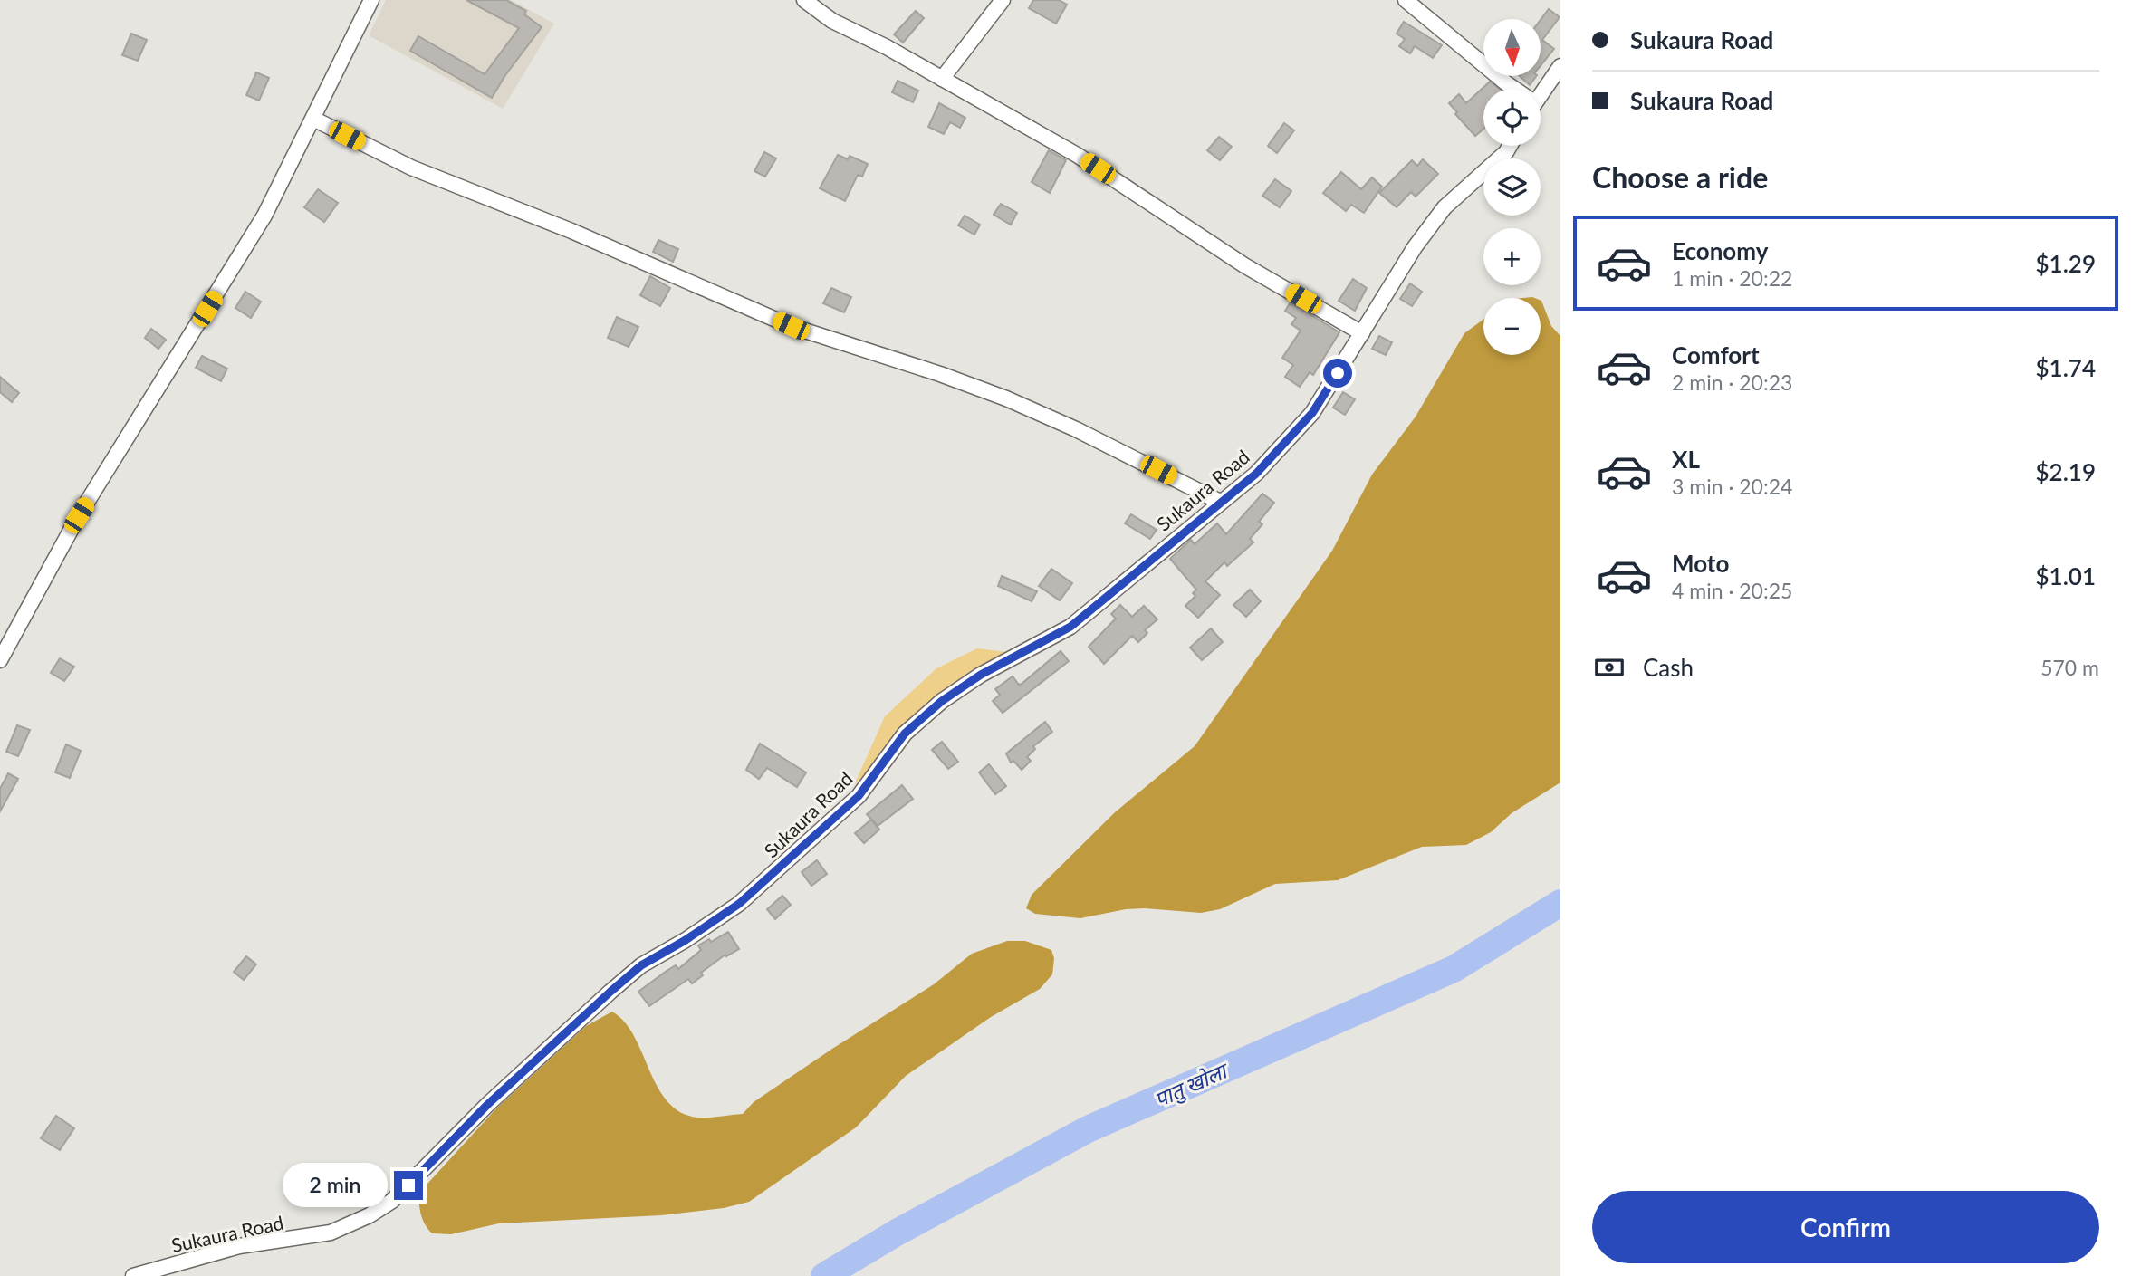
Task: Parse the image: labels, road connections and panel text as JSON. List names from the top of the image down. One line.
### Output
{"streets":{"street":["Sukaura Road"]},"water":["पातु खोला"],"north":"bottom","page":{"banner":["Sukaura Road","Sukaura Road"],"map_buttons":["+","−"],"heading":"Choose a ride","list":[{"name":"Economy","note":"1 min · 20:22","value":"$1.29"},{"name":"Comfort","note":"2 min · 20:23","value":"$1.74"},{"name":"XL","note":"3 min · 20:24","value":"$2.19"},{"name":"Moto","note":"4 min · 20:25","value":"$1.01"}],"pay":["Cash","570 m"],"bubble":"2 min","buttons":"Confirm"}}
